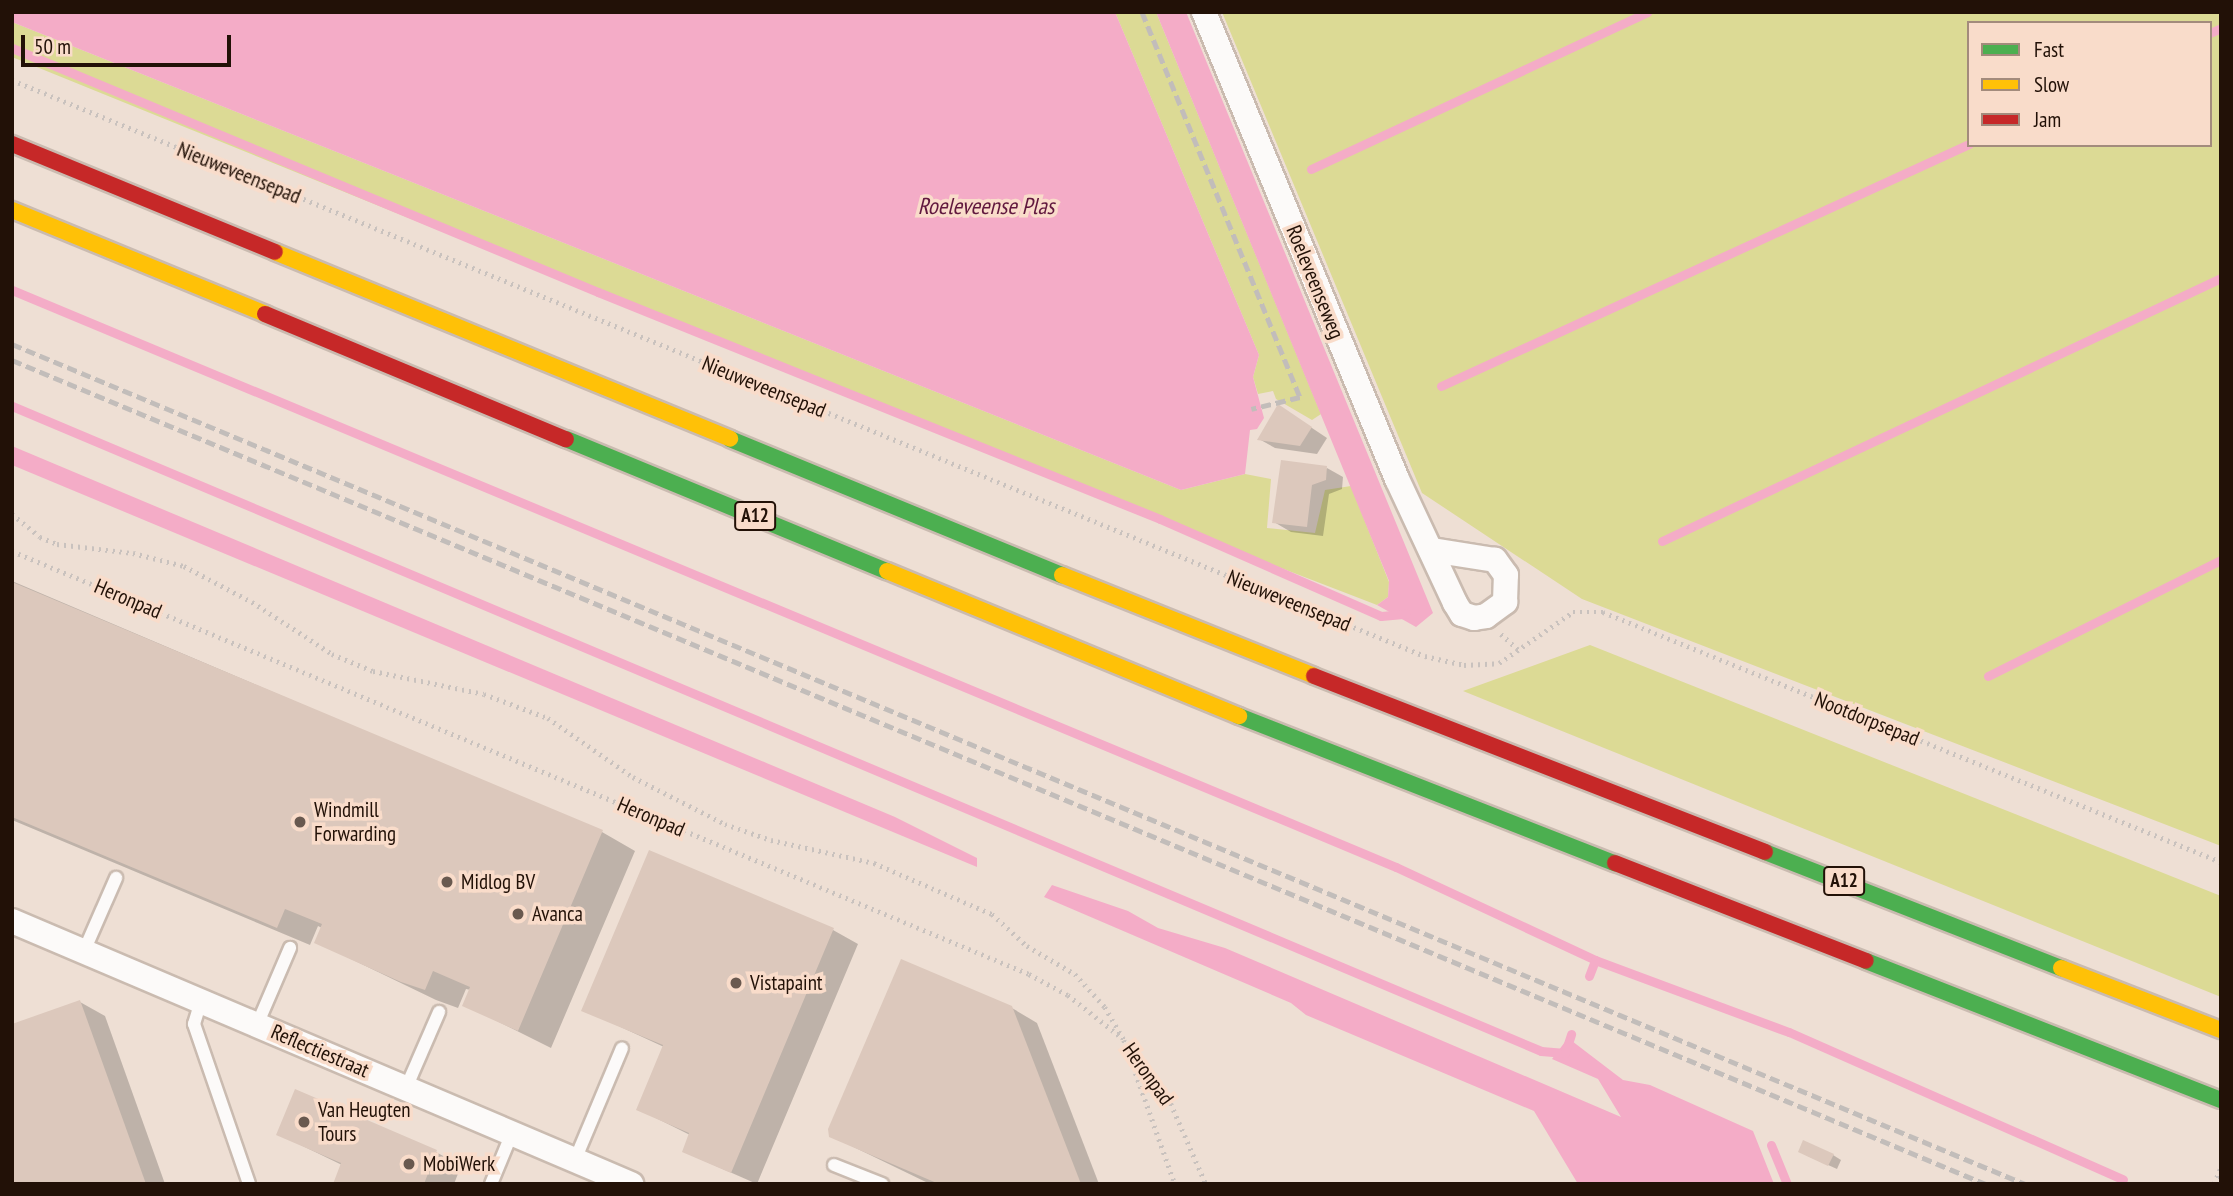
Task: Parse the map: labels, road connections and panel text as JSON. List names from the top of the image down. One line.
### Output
{"streets":{"highway":["A12"],"street":["Roeleveenseweg","Reflectiestraat"],"path":["Nieuweveensepad","Heronpad","Nootdorpsepad"]},"crossings":[["Nieuweveensepad","Nootdorpsepad"]],"water":["Roeleveense Plas"],"places":["Windmill Forwarding","Midlog BV","Avanca","Vistapaint","Van Heugten Tours","MobiWerk"],"legend":["Fast","Slow","Jam"],"scale_bar":"50 m"}
